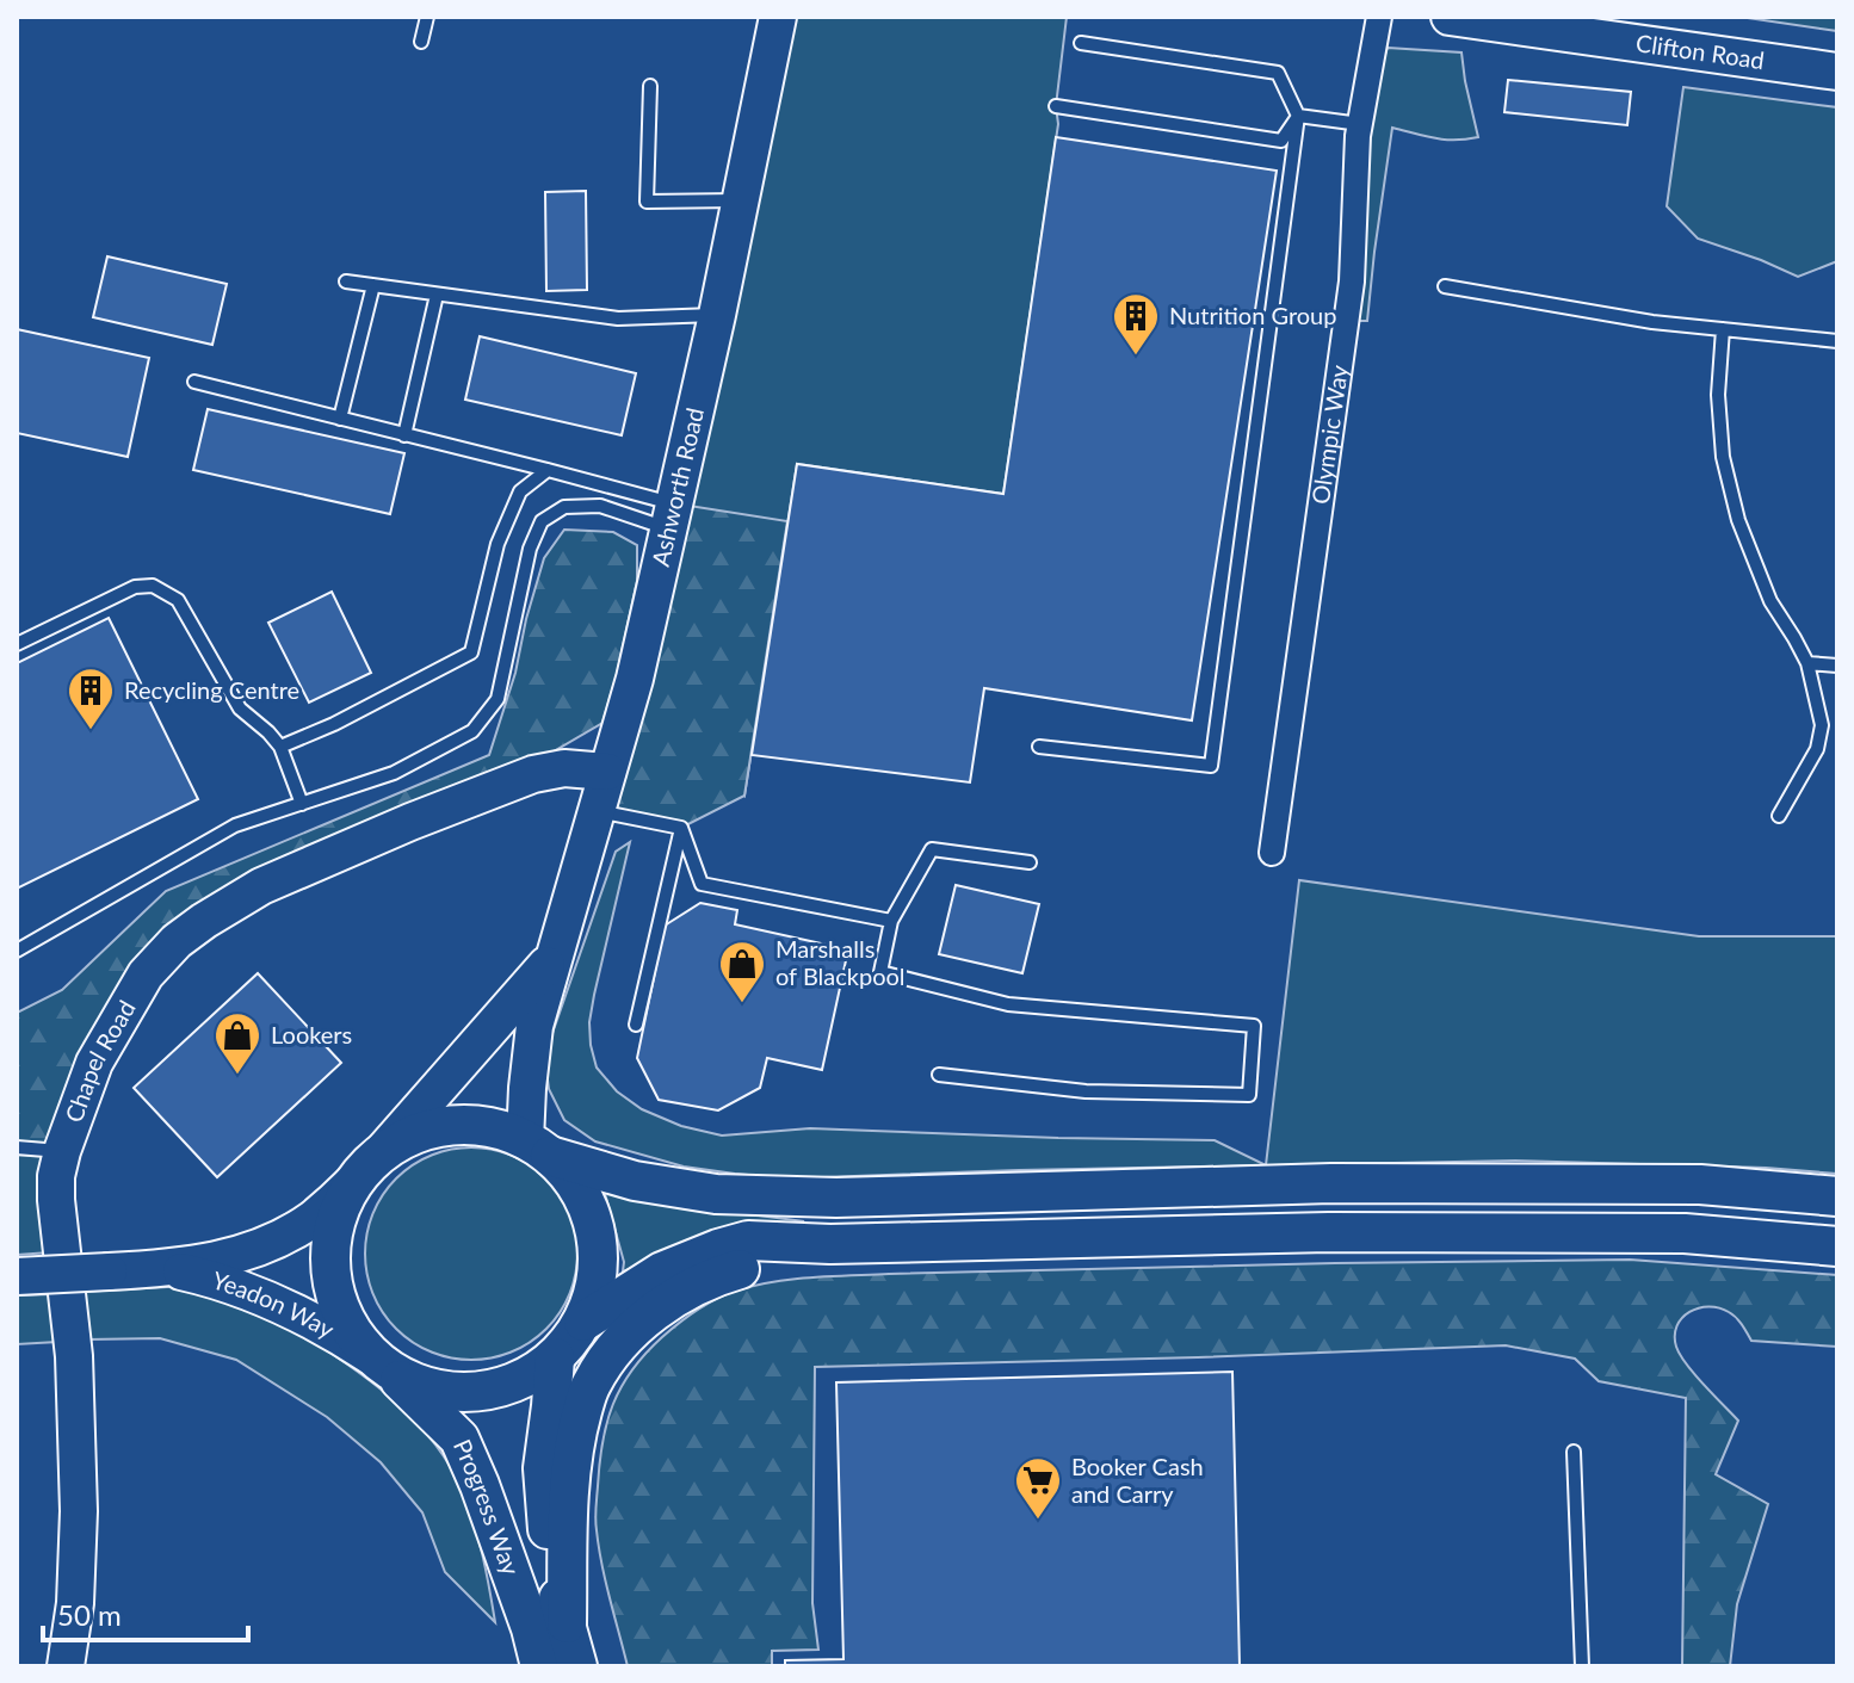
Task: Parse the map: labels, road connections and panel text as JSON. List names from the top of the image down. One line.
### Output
{"streets":{"main road":["Progress Way"],"street":["Clifton Road","Olympic Way","Ashworth Road","Chapel Road","Yeadon Way"]},"crossings":[["Ashworth Road","Chapel Road"],["Ashworth Road","Yeadon Way"],["Ashworth Road","Progress Way"],["Yeadon Way","Progress Way"]],"places":{"building":["Nutrition Group","Recycling Centre"],"shop":["Marshalls of Blackpool","Lookers"],"supermarket":["Booker Cash and Carry"]},"scale_bar":"50 m"}
